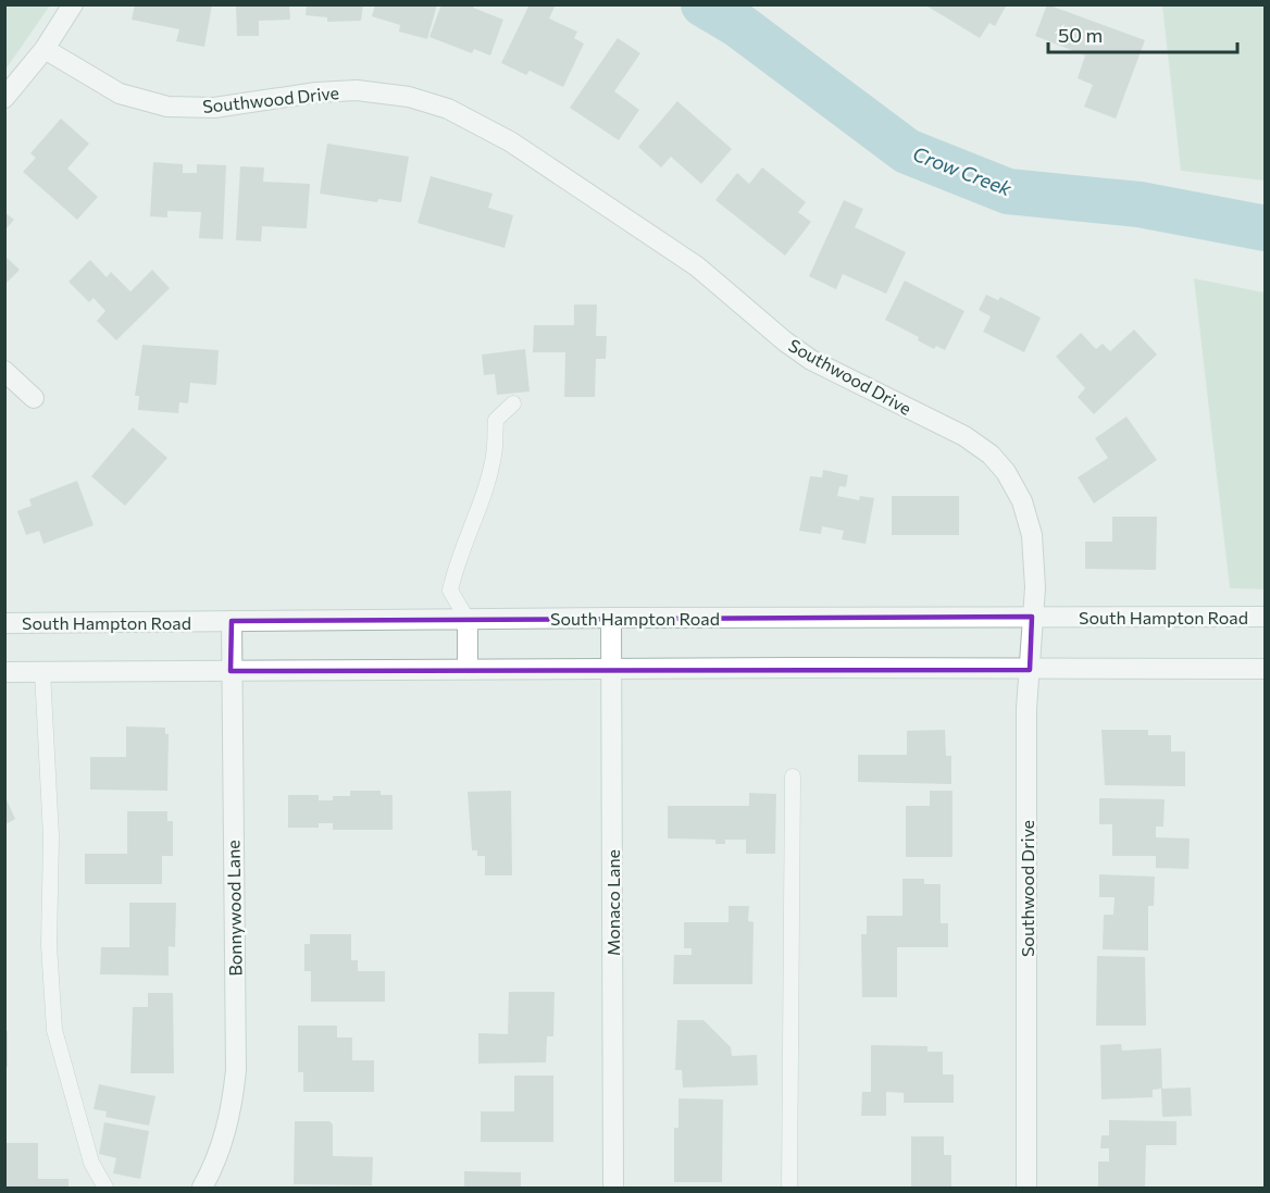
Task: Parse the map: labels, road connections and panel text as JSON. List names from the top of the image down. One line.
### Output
{"streets":{"street":["Southwood Drive","South Hampton Road","Monaco Lane","Bonnywood Lane"]},"crossings":[["Southwood Drive","South Hampton Road"],["South Hampton Road","Monaco Lane"],["South Hampton Road","Bonnywood Lane"]],"water":["Crow Creek"],"scale_bar":"50 m"}
